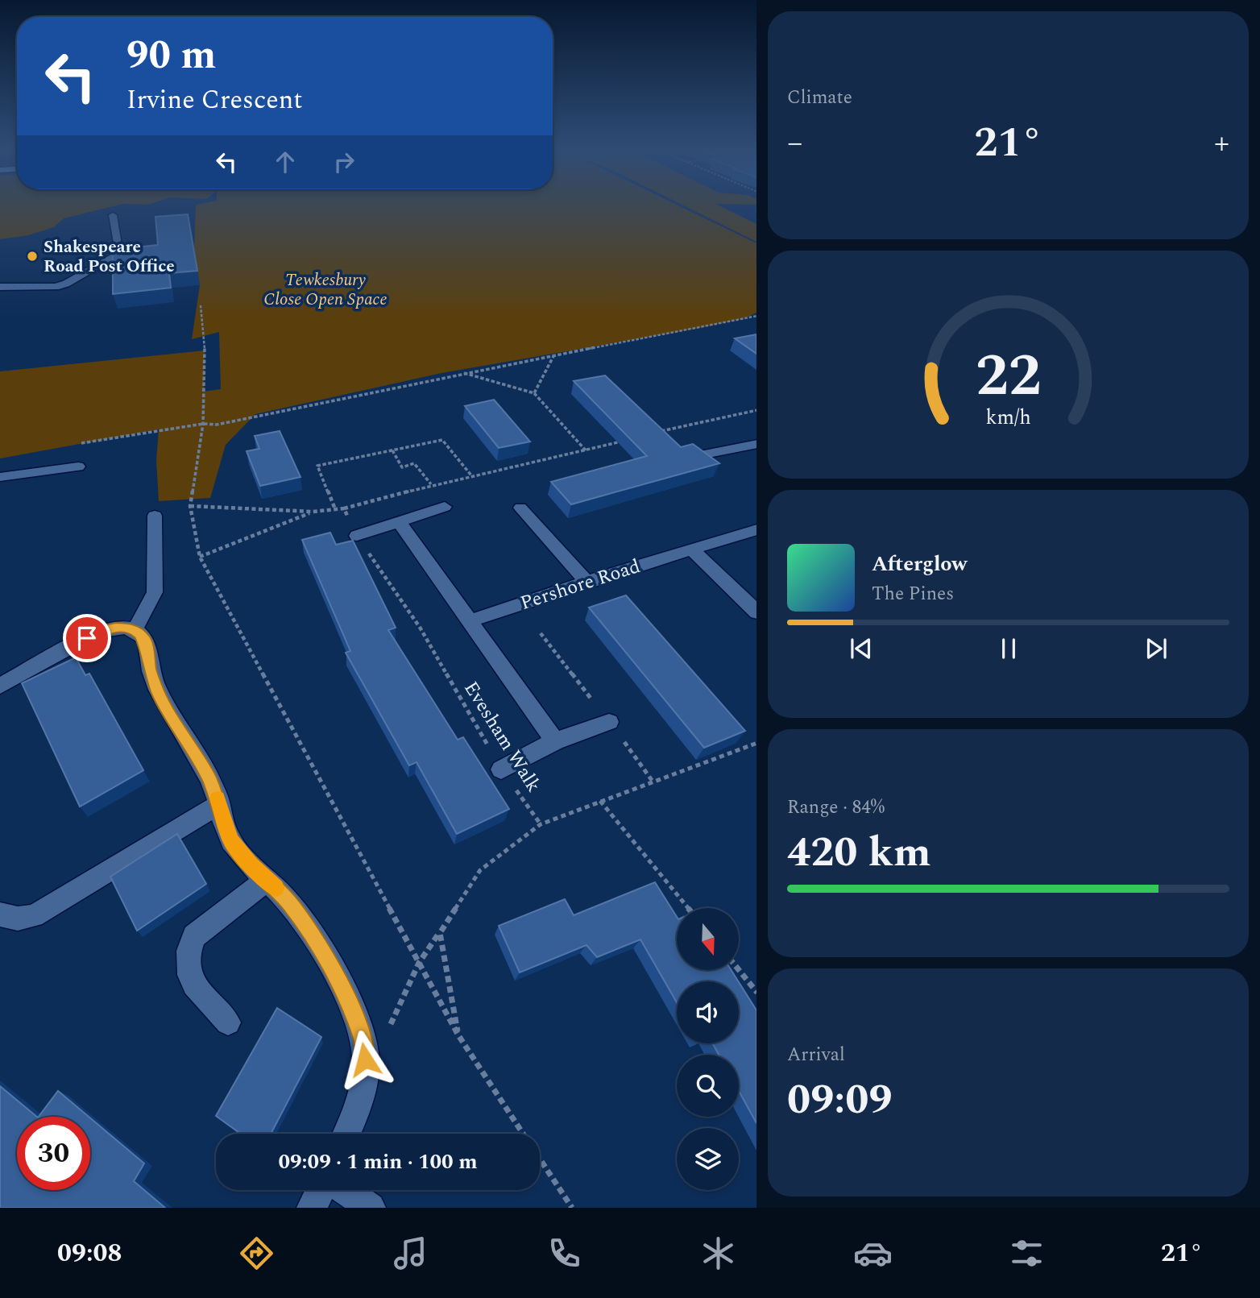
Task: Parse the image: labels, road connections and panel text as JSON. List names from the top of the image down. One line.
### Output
{"streets":{"street":["Pershore Road"],"path":["Evesham Walk"]},"parks":["Tewkesbury Close Open Space"],"places":["Shakespeare Road Post Office"],"north":"bottom","page":{"tile":["Climate",["Range · 84%","420 km"],["Arrival","09:09"]],"turn":["90 m","Irvine Crescent"],"heat":["−","21°","+"],"song":["Afterglow","The Pines"],"limit":"30","trip":"09:09 · 1 min · 100 m","tabs":["09:08","21°"],"gauge":["22","km/h"]}}
